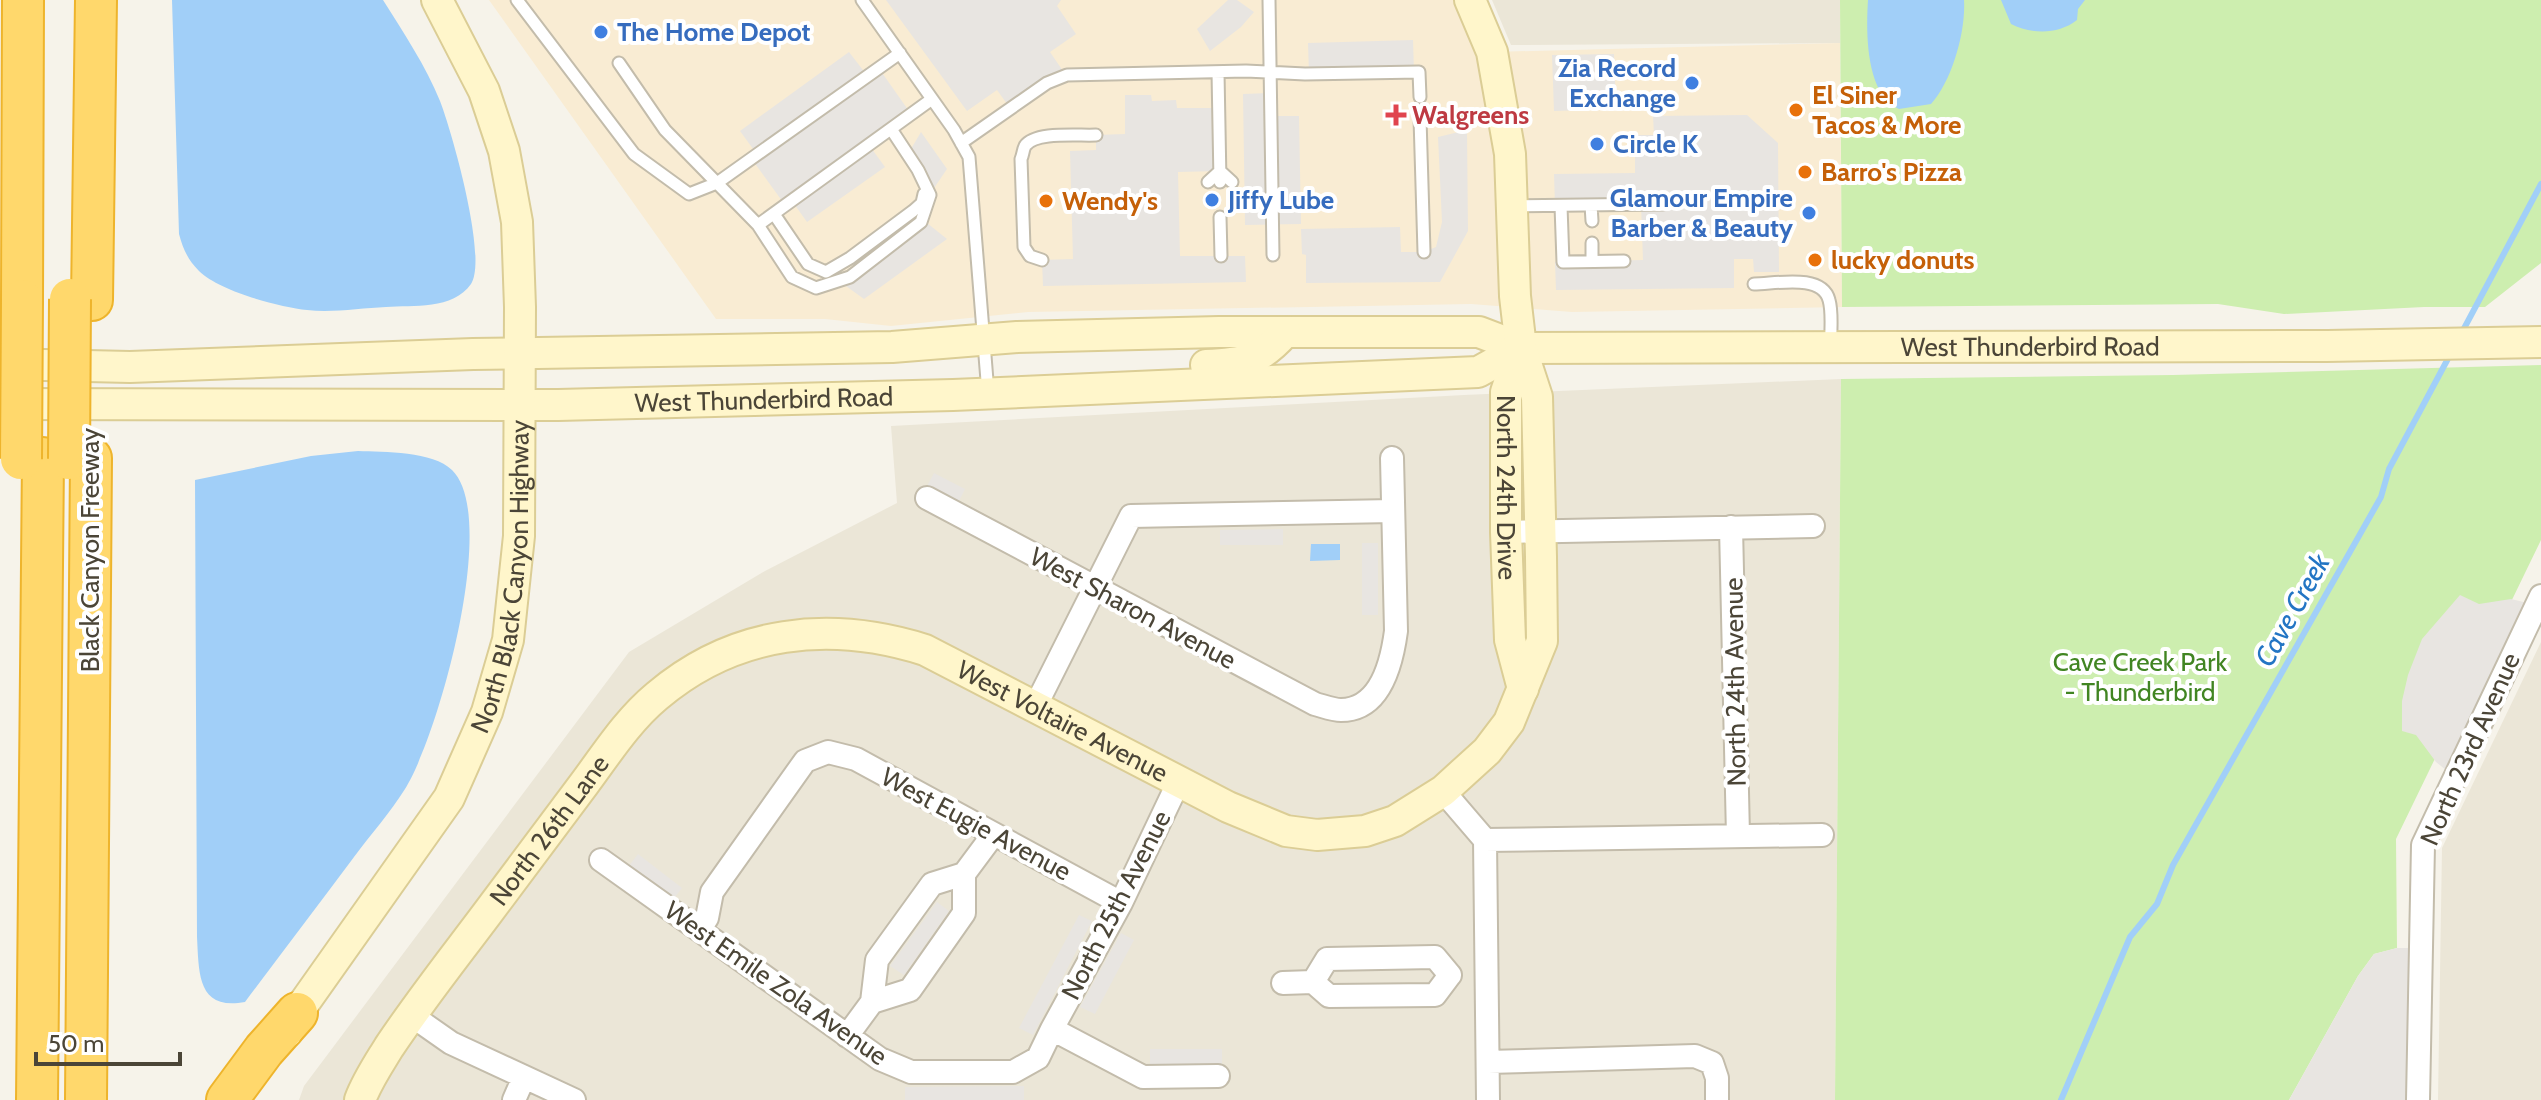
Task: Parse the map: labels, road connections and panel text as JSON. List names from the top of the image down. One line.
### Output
{"streets":{"highway":["Black Canyon Freeway"],"main road":["West Thunderbird Road","North 24th Drive","North Black Canyon Highway","West Voltaire Avenue","North 26th Lane"],"street":["West Sharon Avenue","North 24th Avenue","North 23rd Avenue","West Eugie Avenue","North 25th Avenue","West Emile Zola Avenue"]},"crossings":[["West Thunderbird Road","North 24th Drive"],["West Thunderbird Road","North Black Canyon Highway"],["North 24th Drive","West Voltaire Avenue"],["West Voltaire Avenue","North 26th Lane"],["West Voltaire Avenue","North 25th Avenue"],["West Eugie Avenue","North 25th Avenue"],["West Eugie Avenue","West Emile Zola Avenue"],["North 25th Avenue","West Emile Zola Avenue"]],"water":["Cave Creek"],"parks":["Cave Creek Park - Thunderbird"],"places":{"other":["The Home Depot","Zia Record Exchange","El Siner Tacos & More","Circle K","Barro's Pizza","Jiffy Lube","Wendy's","Glamour Empire Barber & Beauty","lucky donuts"],"health":["Walgreens"]},"scale_bar":"50 m"}
